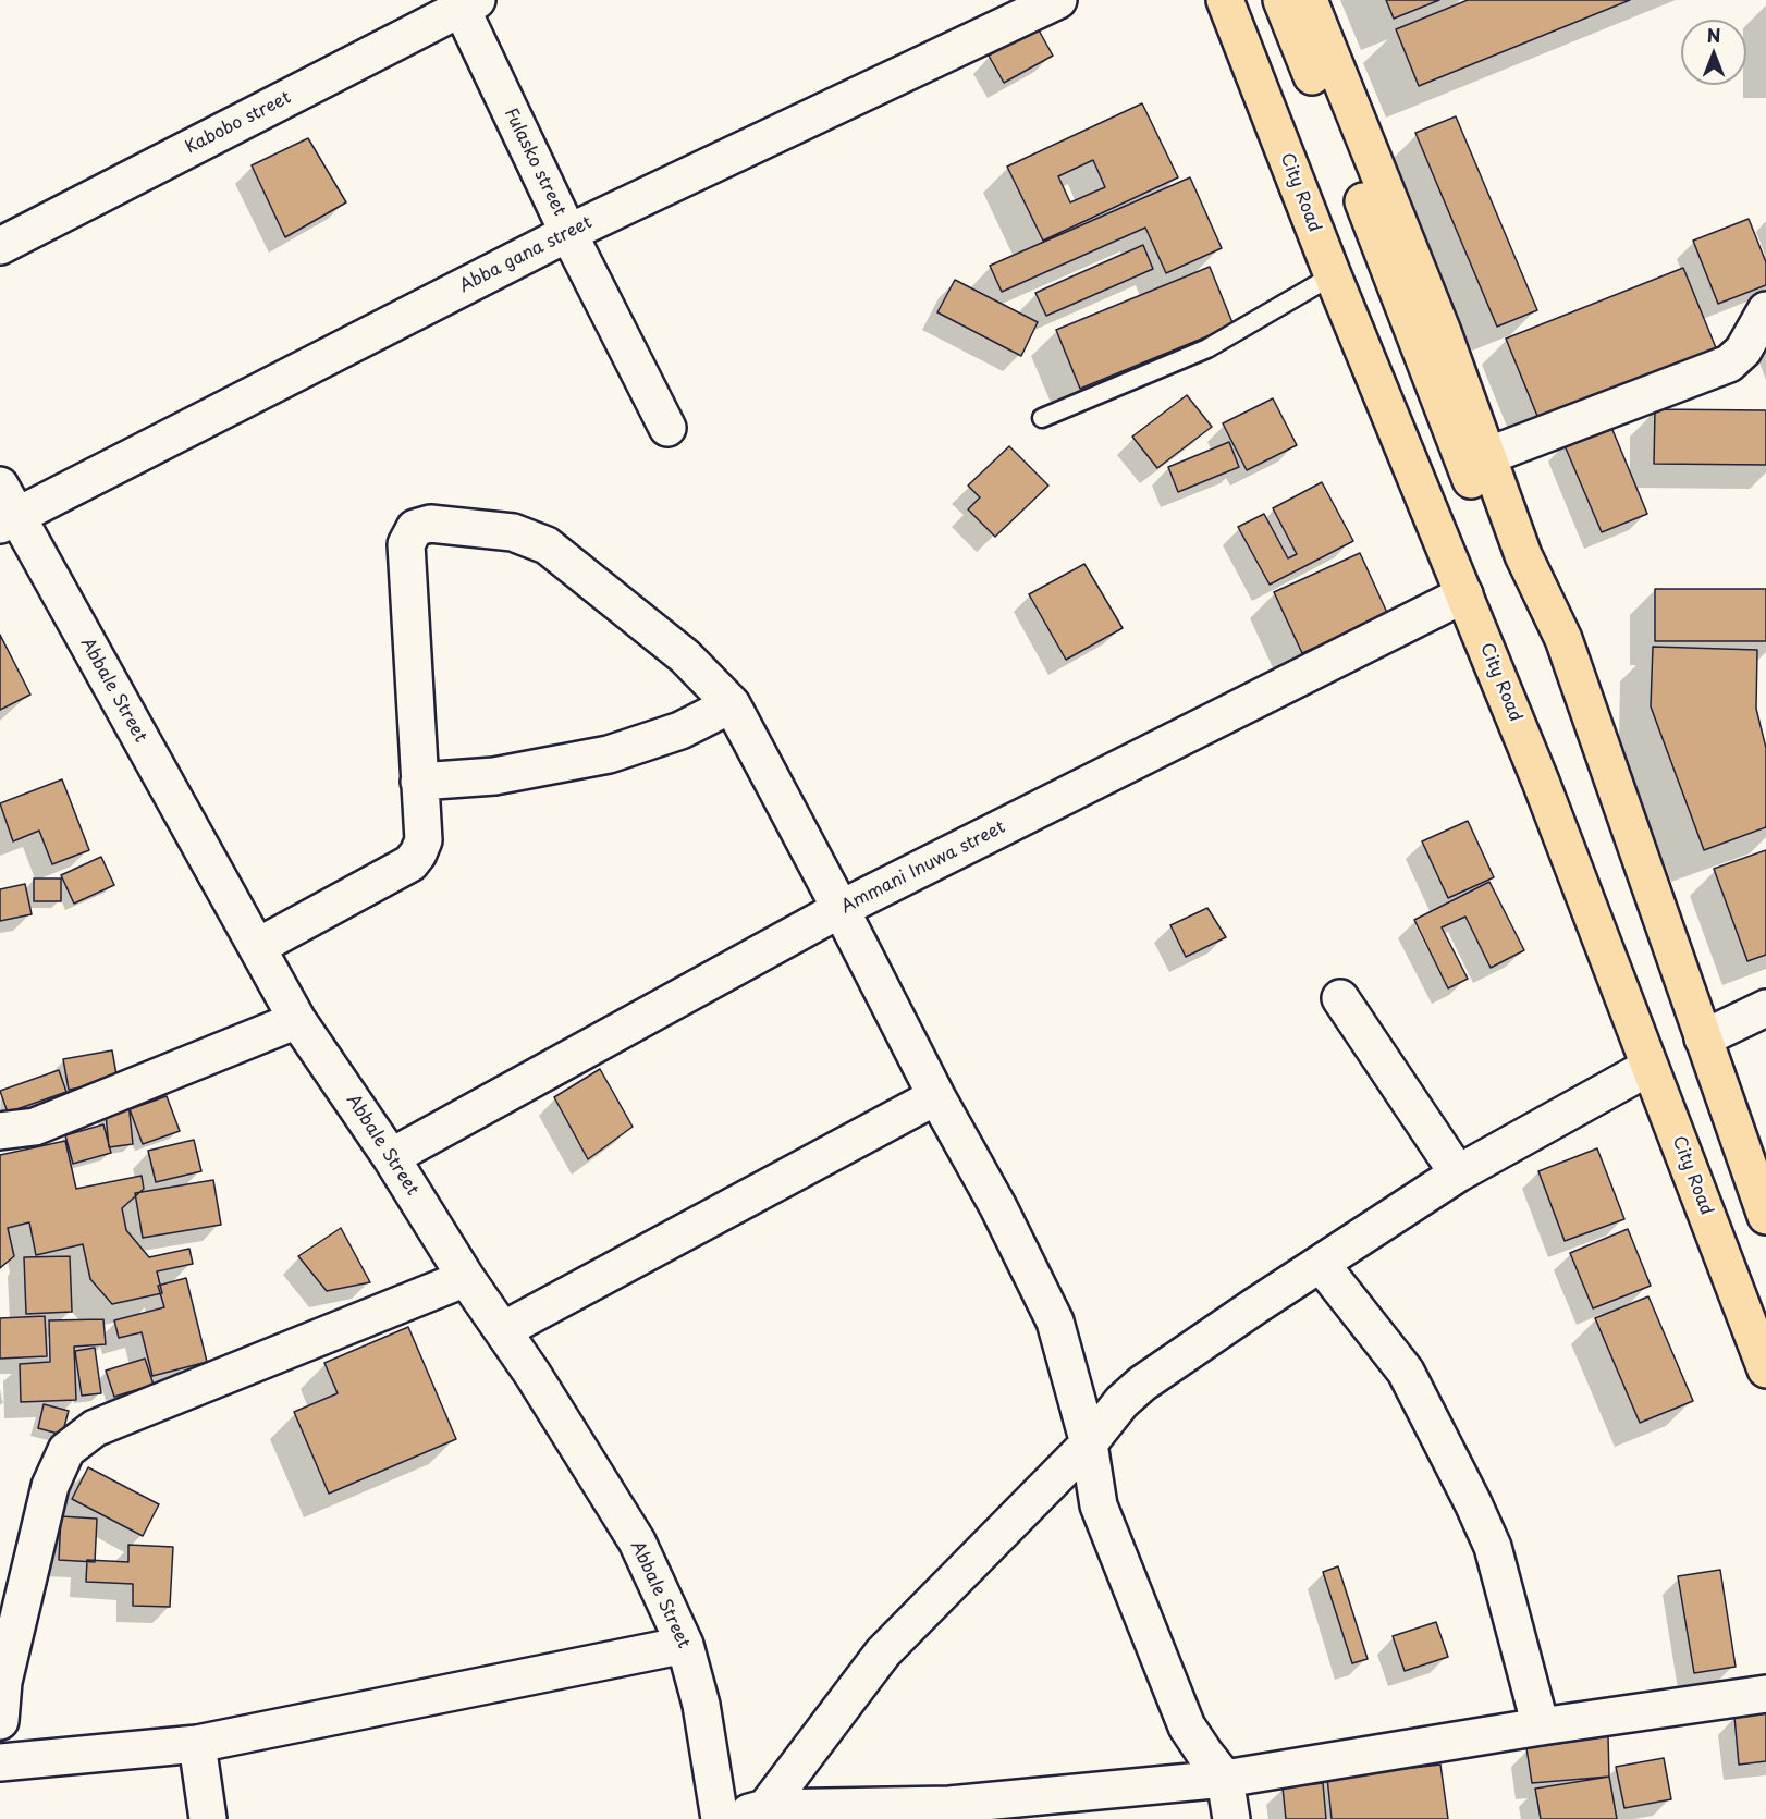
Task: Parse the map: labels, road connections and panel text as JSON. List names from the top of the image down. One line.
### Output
{"streets":{"highway":["City Road"],"street":["Kabobo street","Fulasko street","Abba gana street","Abbale Street","Ammani Inuwa street"]},"crossings":[["Kabobo street","Fulasko street"],["Fulasko street","Abba gana street"],["City Road","Ammani Inuwa street"],["Abba gana street","Abbale Street"],["Abbale Street","Ammani Inuwa street"]],"north":"top"}
